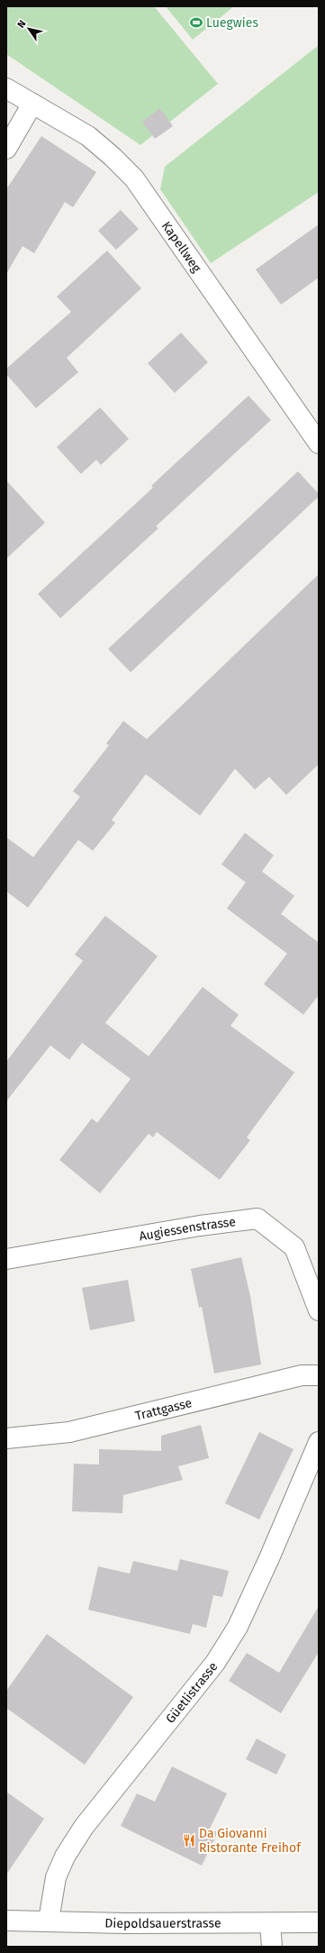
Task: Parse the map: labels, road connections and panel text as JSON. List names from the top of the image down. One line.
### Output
{"streets":{"street":["Kapellweg","Augiessenstrasse","Trattgasse","Güetlistrasse","Diepoldsauerstrasse"]},"crossings":[["Güetlistrasse","Diepoldsauerstrasse"]],"places":{"sports":["Luegwies"],"restaurant":["Da Giovanni Ristorante Freihof"]},"north":"top left"}
